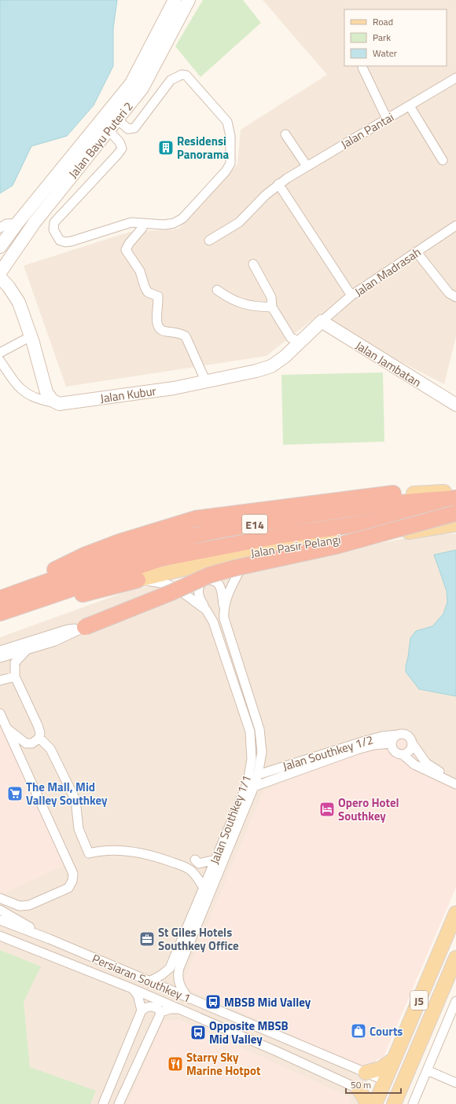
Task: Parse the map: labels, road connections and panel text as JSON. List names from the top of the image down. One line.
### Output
{"streets":{"highway":["E14"],"main road":["Jalan Pasir Pelangi","J5"],"street":["Jalan Pantai","Jalan Bayu Puteri 2","Jalan Madrasah","Jalan Jambatan","Jalan Kubur","Jalan Southkey 1/2","Jalan Southkey 1/1","Persiaran Southkey 1"]},"crossings":[["Jalan Madrasah","Jalan Jambatan"],["Jalan Madrasah","Jalan Kubur"],["Jalan Jambatan","Jalan Kubur"],["Jalan Pasir Pelangi","Jalan Southkey 1/1"],["Jalan Southkey 1/2","Jalan Southkey 1/1"],["Jalan Southkey 1/1","Persiaran Southkey 1"],["Persiaran Southkey 1","J5"]],"places":{"building":["Residensi Panorama"],"supermarket":["The Mall, Mid Valley Southkey"],"hotel":["Opero Hotel Southkey"],"office":["St Giles Hotels Southkey Office"],"bus stop":["MBSB Mid Valley","Opposite MBSB Mid Valley"],"shop":["Courts"],"restaurant":["Starry Sky Marine Hotpot"]},"legend":["Road","Park","Water"],"scale_bar":"50 m"}
